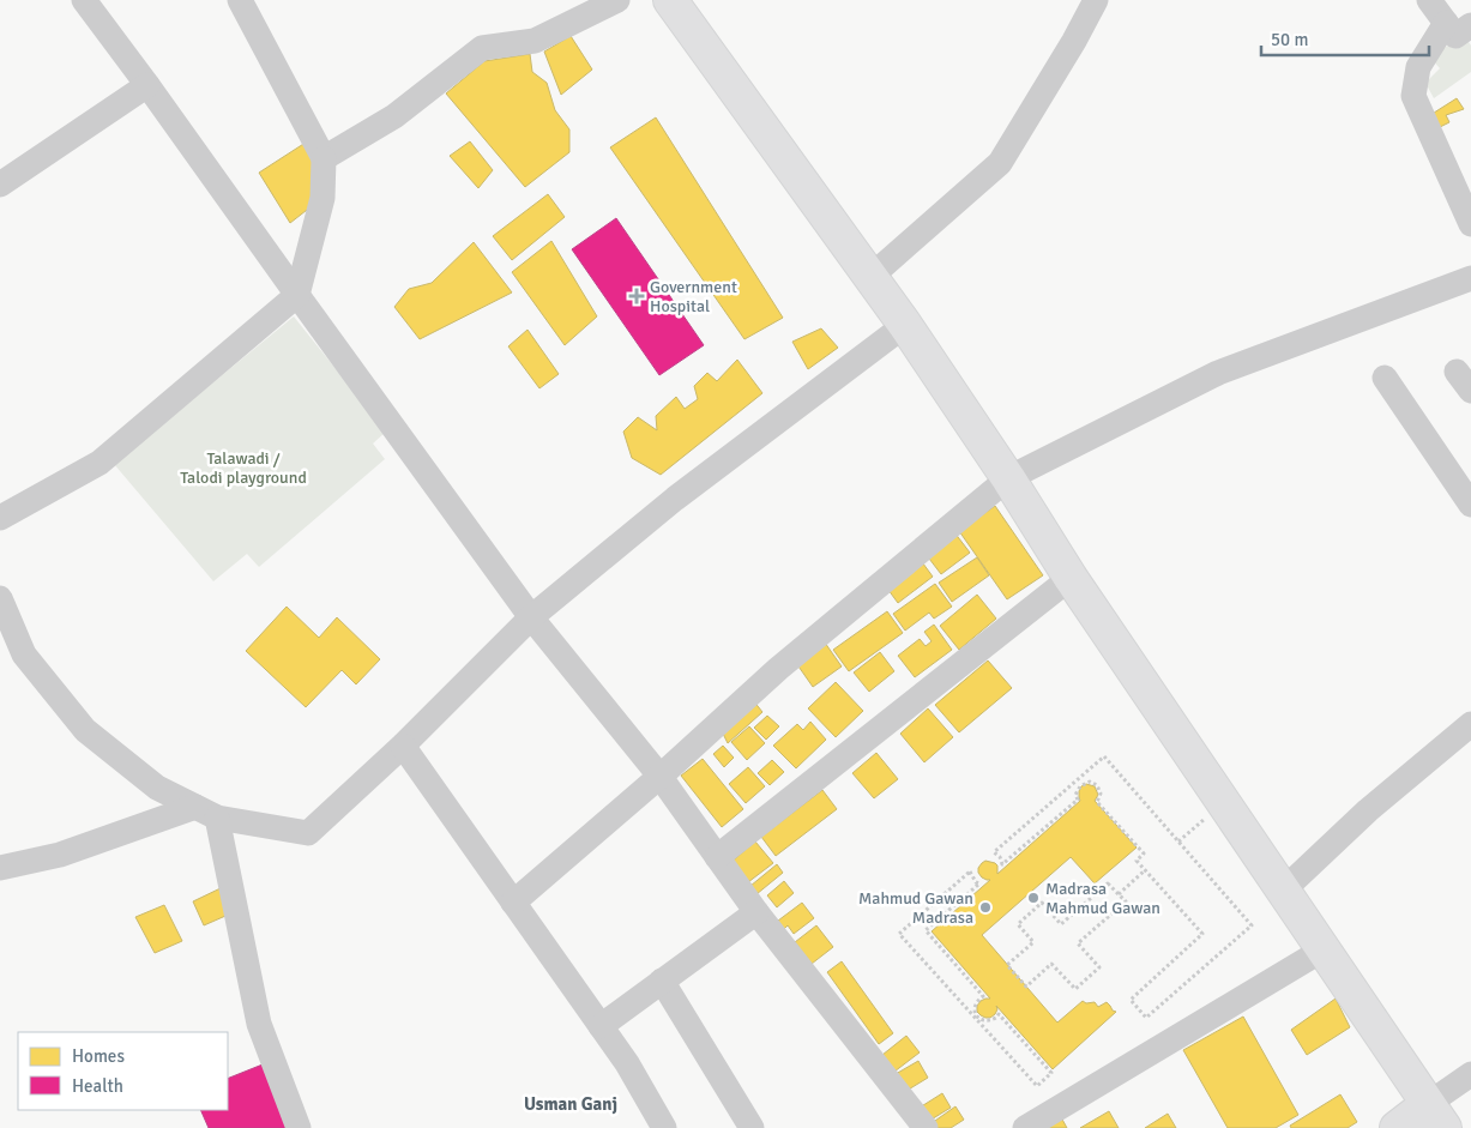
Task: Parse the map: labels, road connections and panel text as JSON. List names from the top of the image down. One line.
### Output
{"districts":["Usman Ganj"],"parks":["Talawadi / Talodi playground"],"places":{"health":["Government Hospital"],"other":["Madrasa Mahmud Gawan","Mahmud Gawan Madrasa"]},"legend":["Homes","Health"],"scale_bar":"50 m"}
